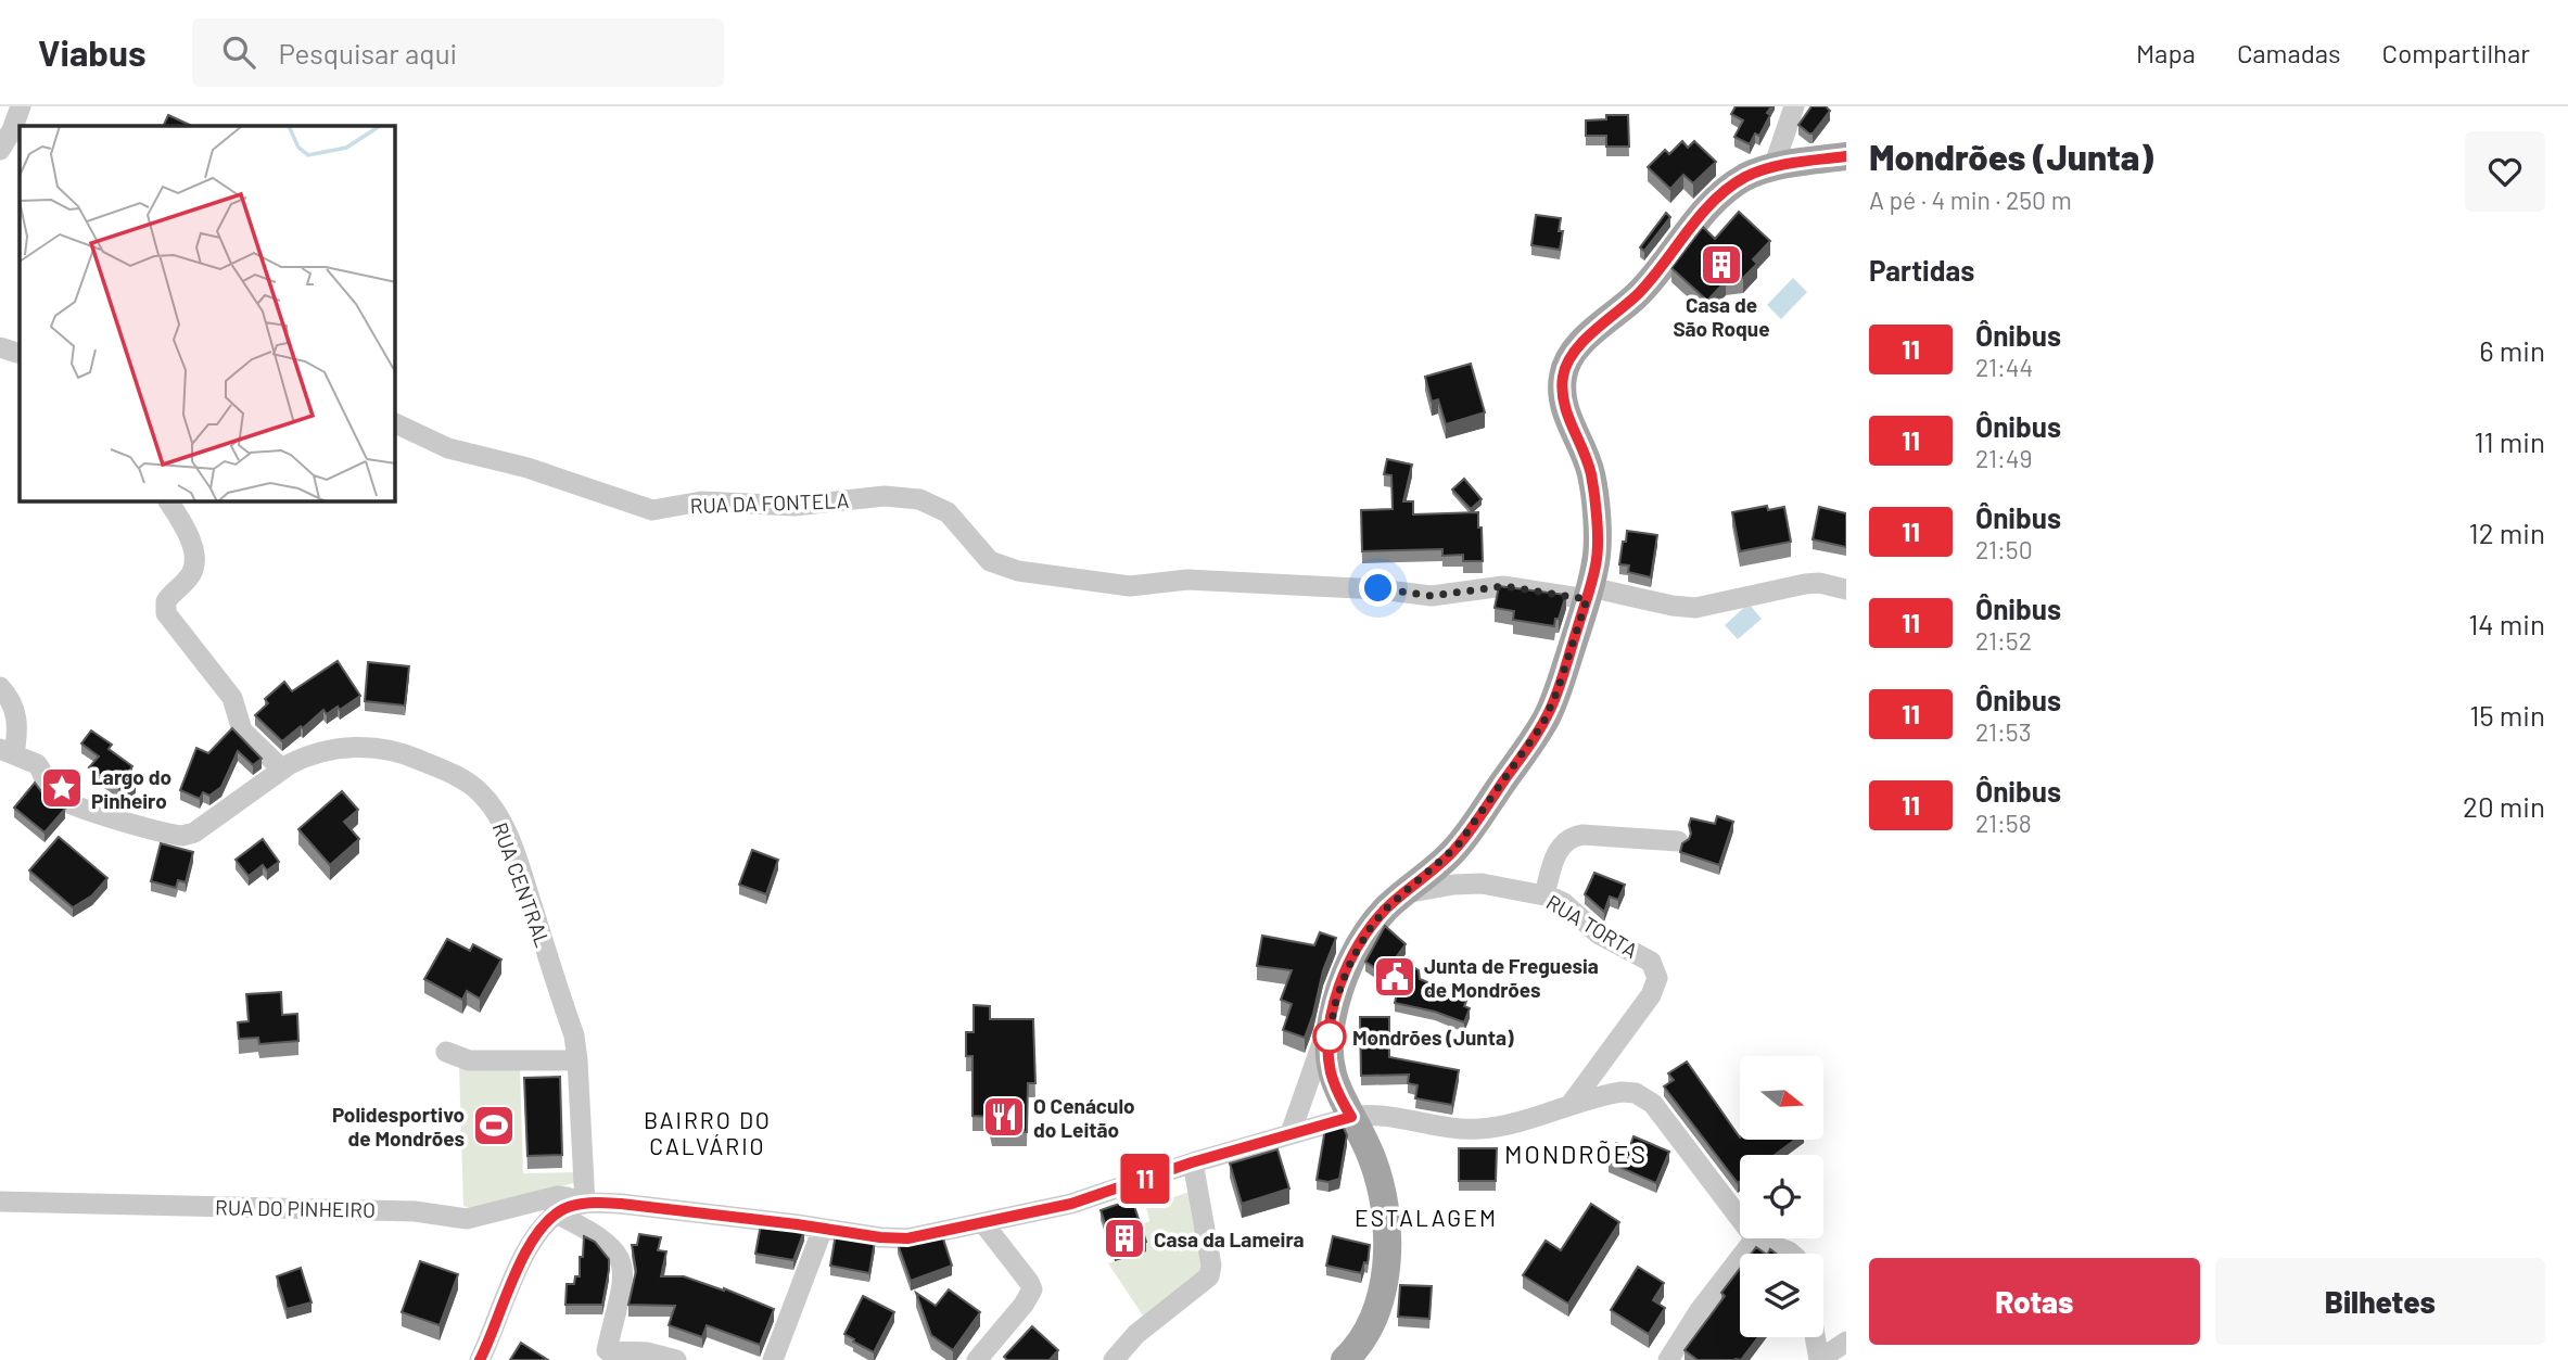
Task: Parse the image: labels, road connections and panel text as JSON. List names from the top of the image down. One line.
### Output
{"streets":{"street":["RUA DA FONTELA","RUA CENTRAL","RUA TORTA","RUA DO PINHEIRO"]},"crossings":[["RUA CENTRAL","RUA DO PINHEIRO"]],"districts":["BAIRRO DO CALVÁRIO","MONDRÕES","ESTALAGEM"],"places":{"building":["Casa de São Roque","Casa da Lameira"],"place":["Largo do Pinheiro"],"public building":["Junta de Freguesia de Mondrões"],"other":["Mondrões (Junta)"],"restaurant":["O Cenáculo do Leitão"],"sports":["Polidesportivo de Mondrões"]},"lines":["bus line 11"],"north":"right","page":{"header":"Viabus","search":"Pesquisar aqui","nav":["Mapa","Camadas","Compartilhar"],"on_map":"11","heading":[["Mondrões (Junta)","A pé · 4 min · 250 m"],"Partidas"],"list":[{"mark":"11","name":"Ônibus","note":"21:44","value":"6 min"},{"mark":"11","name":"Ônibus","note":"21:49","value":"11 min"},{"mark":"11","name":"Ônibus","note":"21:50","value":"12 min"},{"mark":"11","name":"Ônibus","note":"21:52","value":"14 min"},{"mark":"11","name":"Ônibus","note":"21:53","value":"15 min"},{"mark":"11","name":"Ônibus","note":"21:58","value":"20 min"}],"buttons":["Rotas","Bilhetes"]}}
